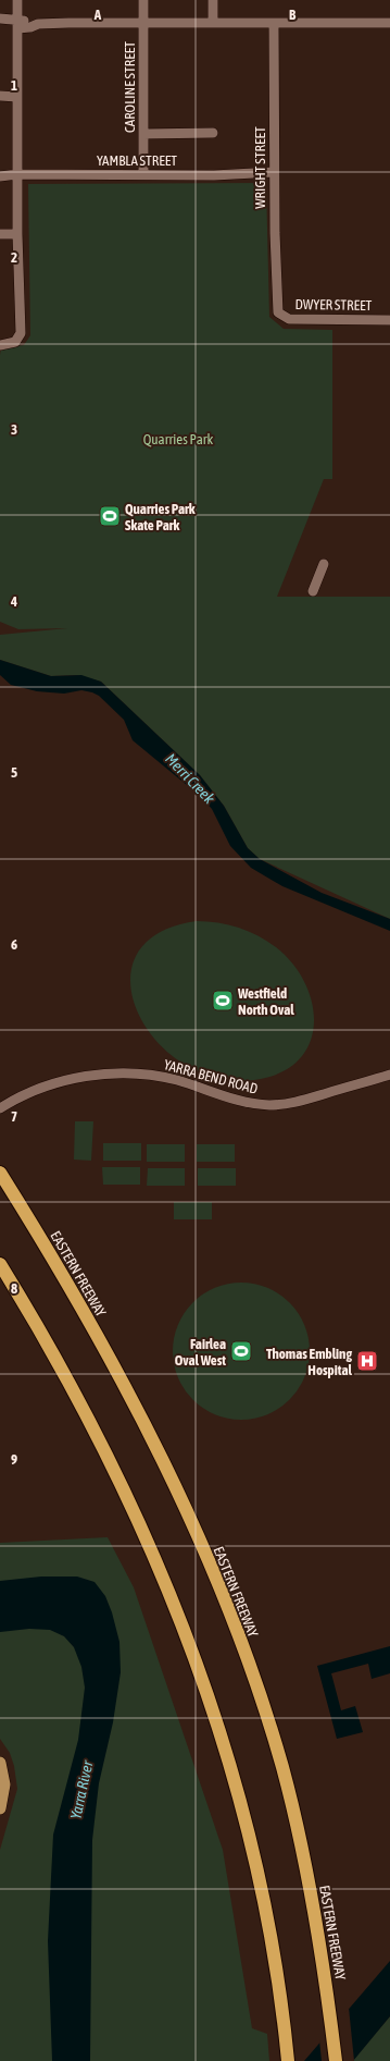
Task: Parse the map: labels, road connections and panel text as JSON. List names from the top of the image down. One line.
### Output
{"streets":{"highway":["EASTERN FREEWAY"],"street":["CAROLINE STREET","YAMBLA STREET","WRIGHT STREET","DWYER STREET","YARRA BEND ROAD"]},"crossings":[["CAROLINE STREET","YAMBLA STREET"],["YAMBLA STREET","WRIGHT STREET"],["WRIGHT STREET","DWYER STREET"]],"water":["Merri Creek","Yarra River"],"parks":["Quarries Park"],"places":{"sports":["Quarries Park Skate Park","Westfield North Oval","Fairlea Oval West"],"hospital":["Thomas Embling Hospital"]},"grid":{"columns":["A","B"],"rows":["1","2","3","4","5","6","7","8","9"]}}
